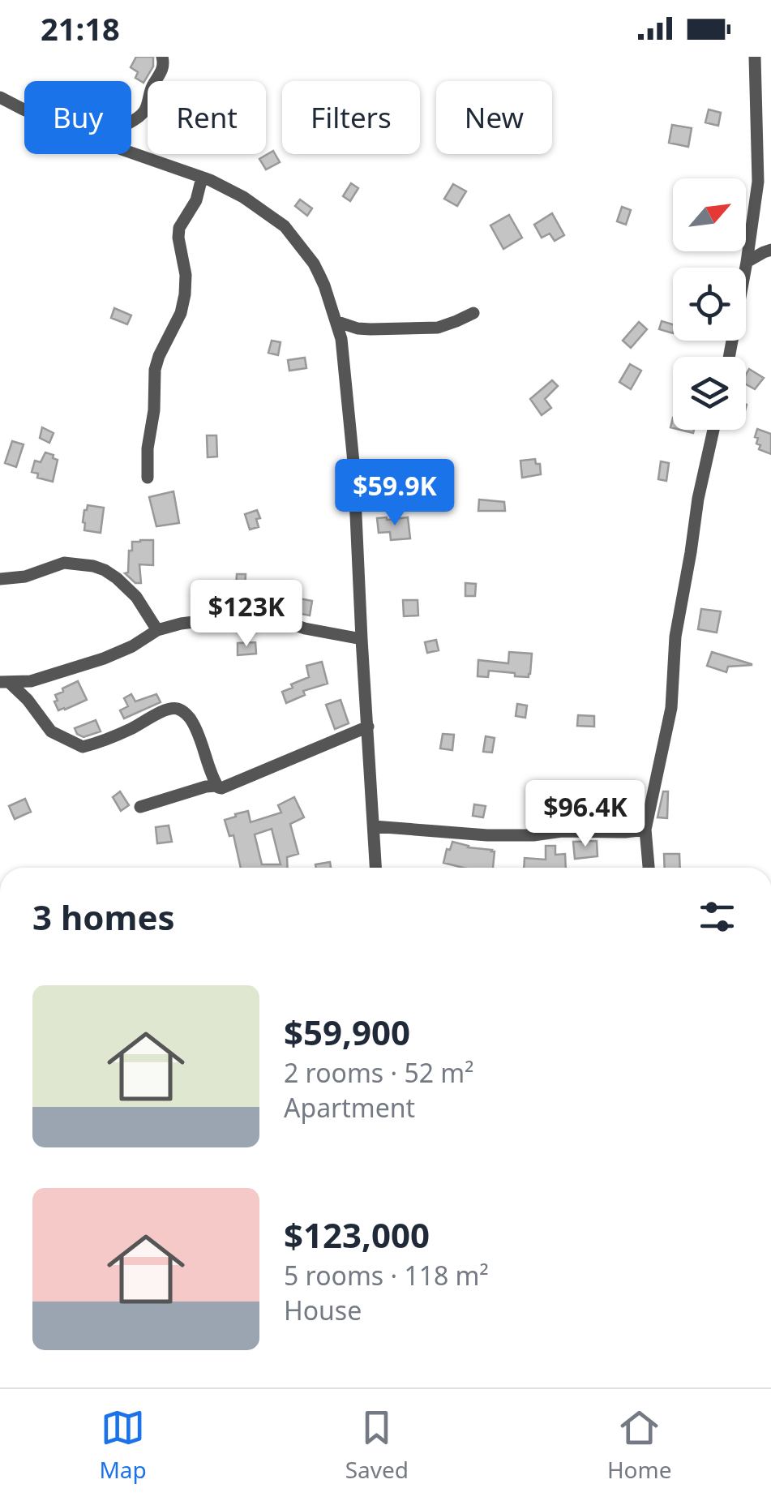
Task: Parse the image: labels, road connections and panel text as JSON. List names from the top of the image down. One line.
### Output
{"north":"top right","page":{"status":"21:18","chip":["Buy","Rent","Filters","New"],"price":["$59.9K","$123K","$96.4K"],"heading":"3 homes","list":[{"name":"$59,900","note":"2 rooms · 52 m² · Apartment"},{"name":"$123,000","note":"5 rooms · 118 m² · House"}],"tabs":["Map","Saved","Home"]}}
